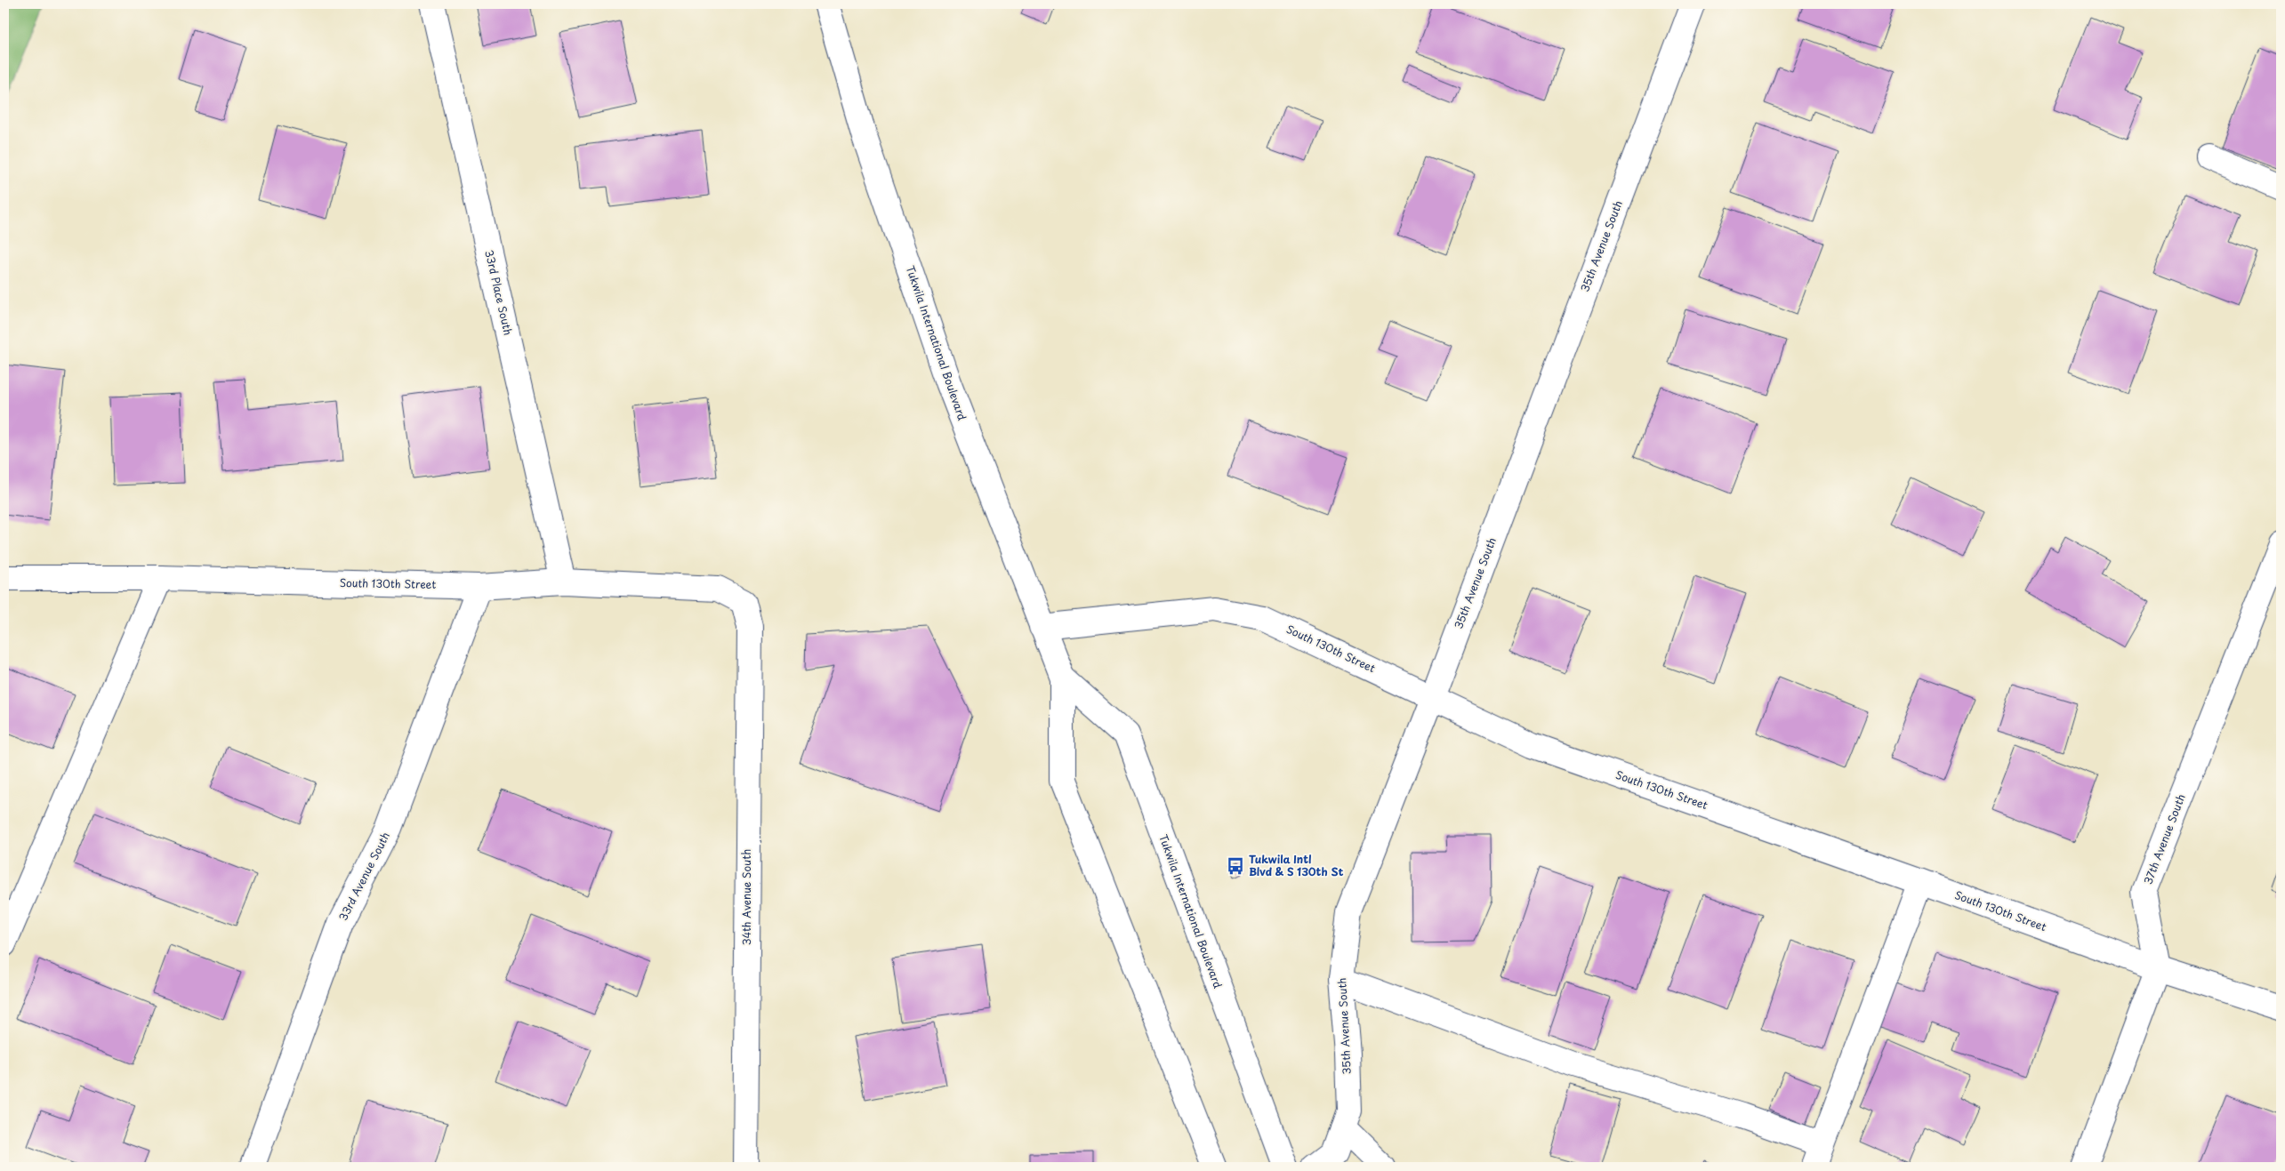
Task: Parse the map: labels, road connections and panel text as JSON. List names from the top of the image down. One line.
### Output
{"streets":{"street":["35th Avenue South","33rd Place South","Tukwila International Boulevard","South 130th Street","37th Avenue South","33rd Avenue South","34th Avenue South"]},"crossings":[["35th Avenue South","South 130th Street"],["33rd Place South","South 130th Street"],["Tukwila International Boulevard","South 130th Street"],["South 130th Street","37th Avenue South"],["South 130th Street","33rd Avenue South"],["South 130th Street","34th Avenue South"]],"places":{"bus stop":["Tukwila Intl Blvd & S 130th St"]}}
